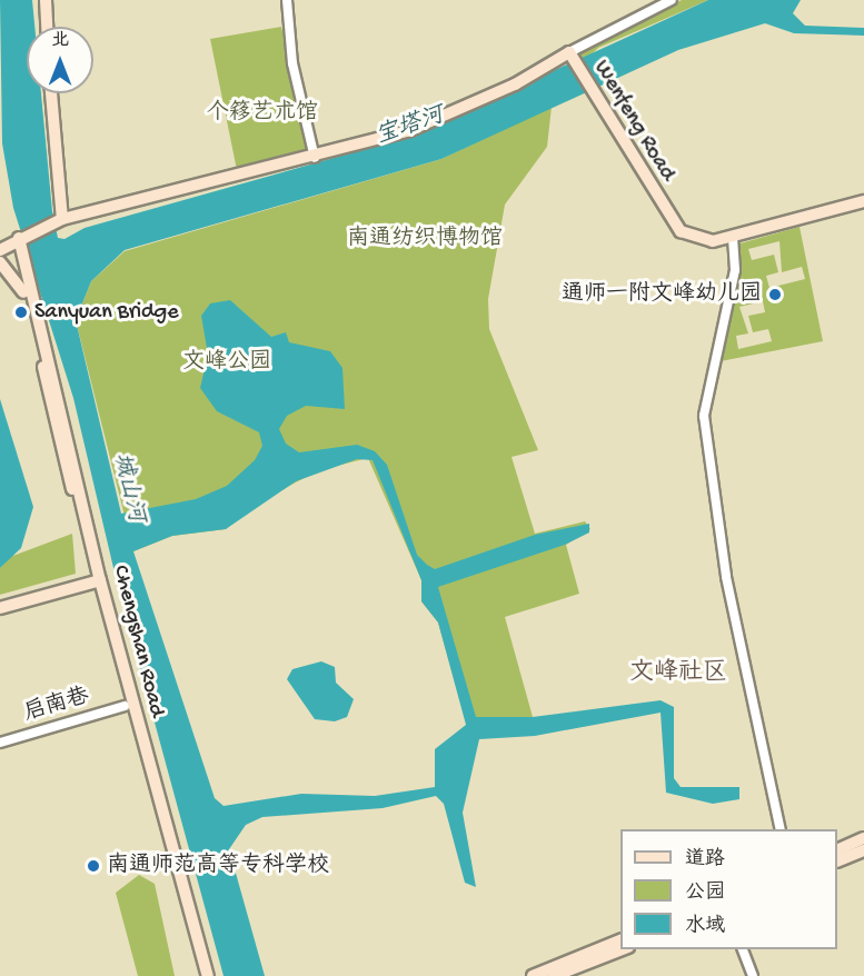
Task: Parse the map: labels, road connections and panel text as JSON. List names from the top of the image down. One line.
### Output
{"streets":{"main road":["Wenfeng Road","Chengshan Road"],"street":["启南巷"]},"crossings":[["Chengshan Road","启南巷"]],"districts":["文峰社区"],"water":["宝塔河","城山河"],"parks":["个簃艺术馆","南通纺织博物馆","文峰公园"],"places":["通师一附文峰幼儿园","Sanyuan Bridge","南通师范高等专科学校"],"legend":["道路","公园","水域"],"north":"top"}
